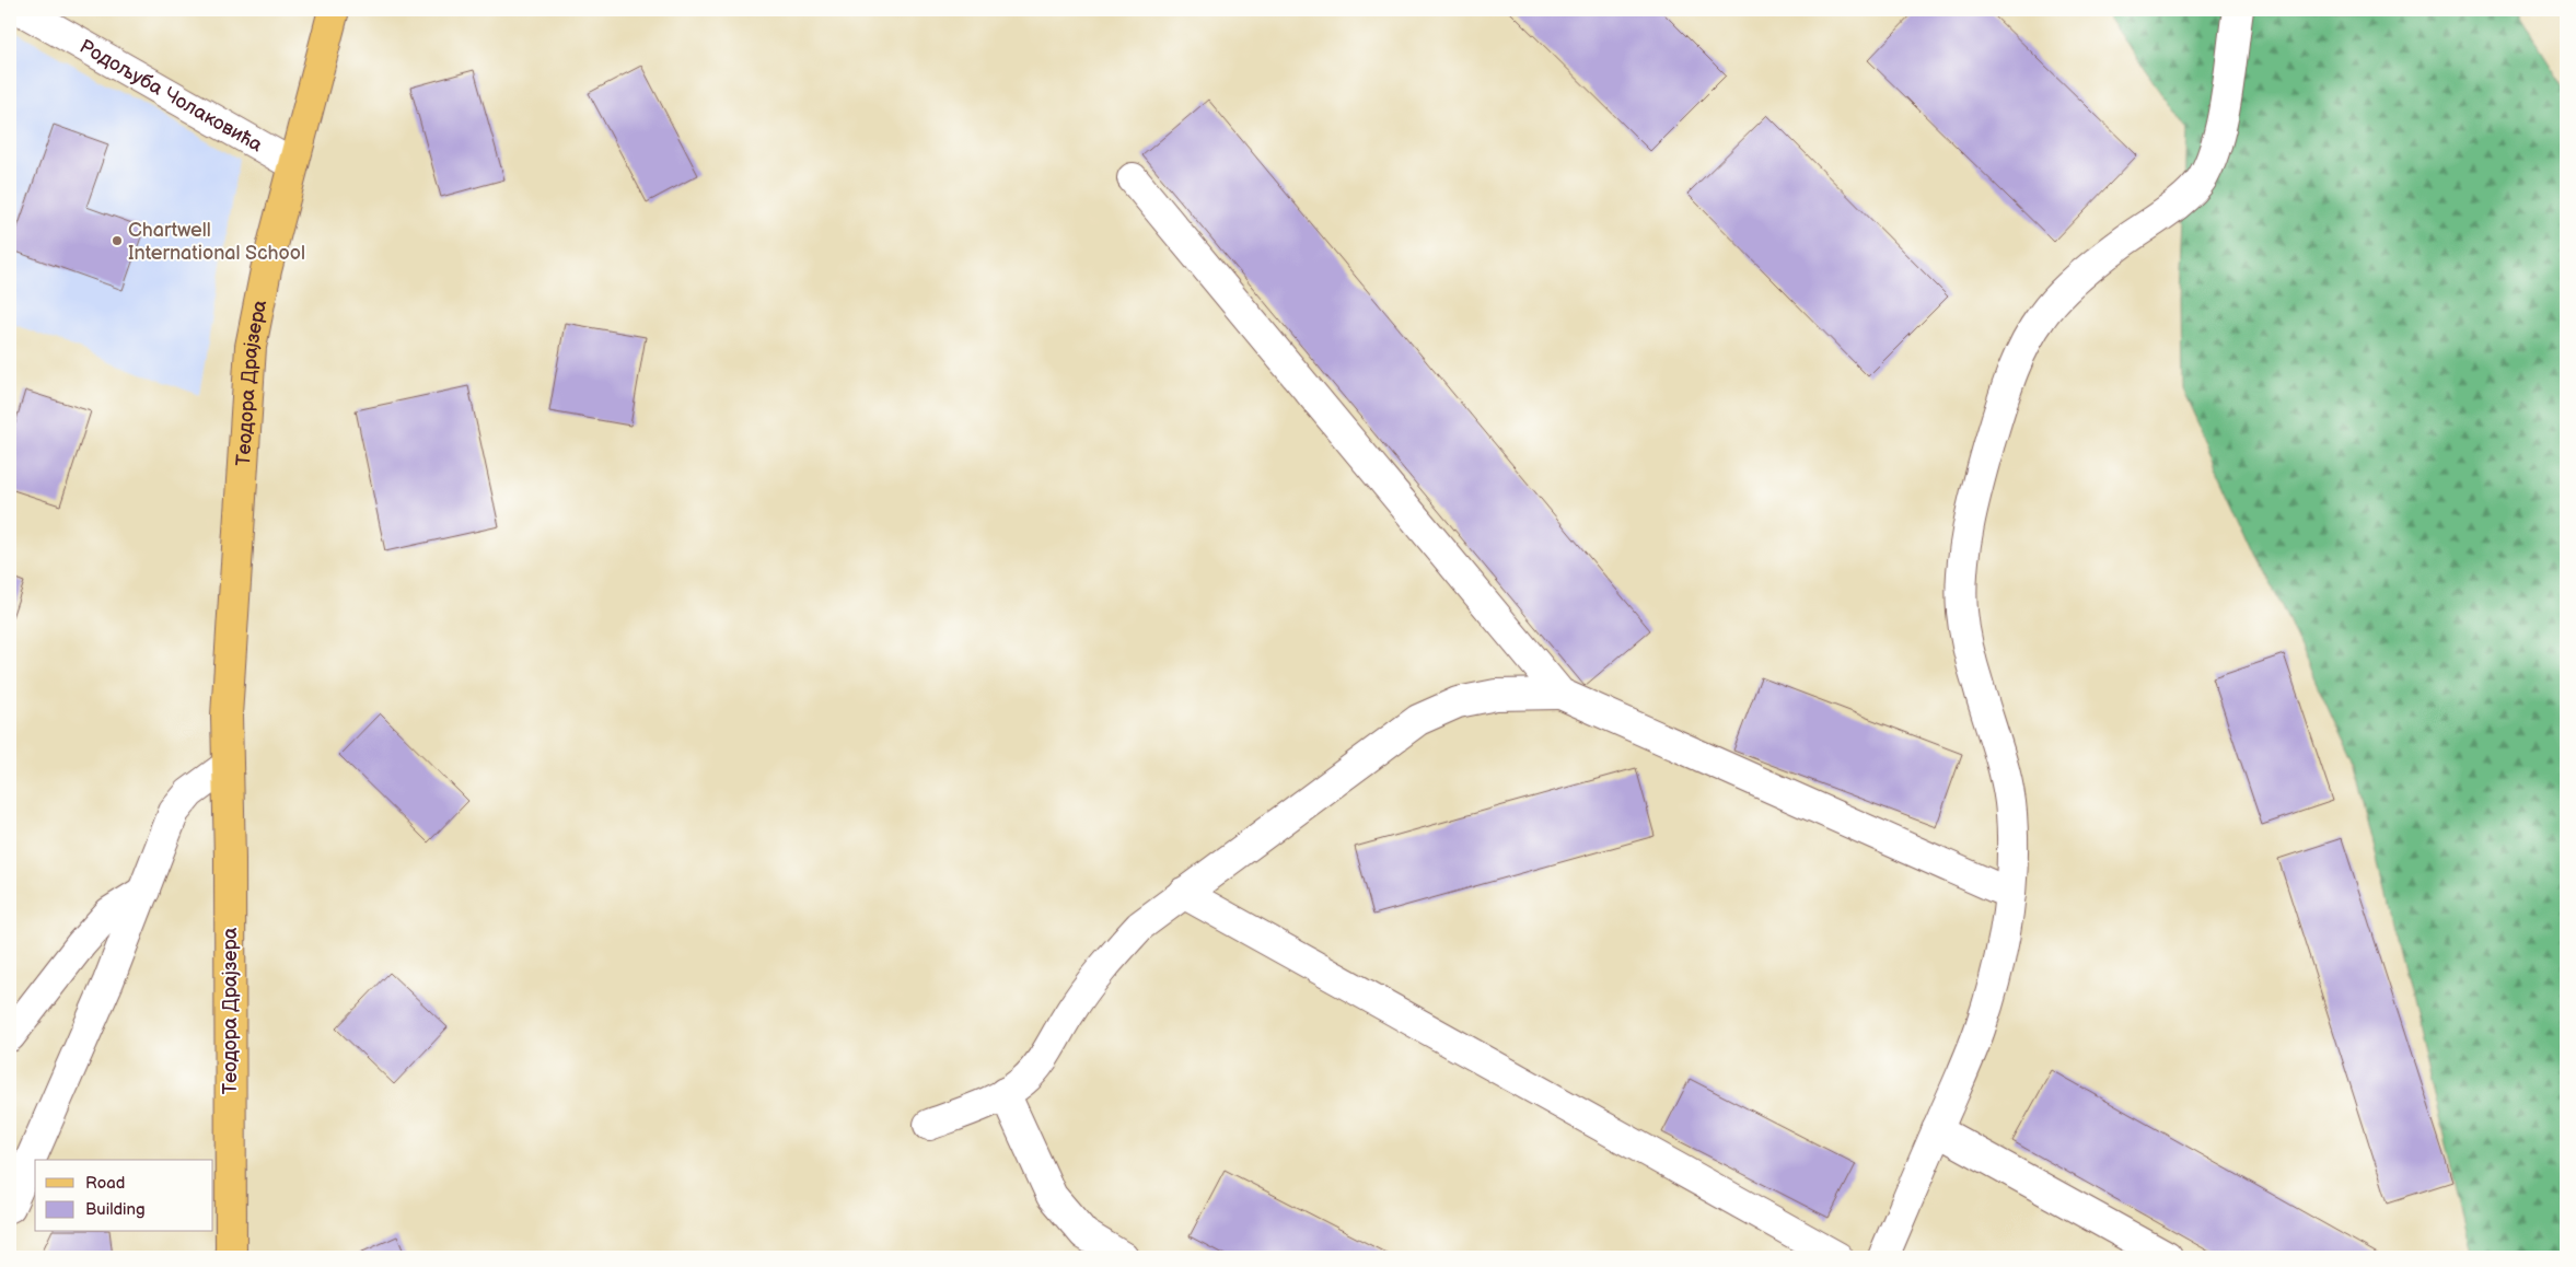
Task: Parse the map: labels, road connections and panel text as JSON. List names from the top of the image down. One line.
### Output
{"streets":{"main road":["Теодора Драјзера"],"street":["Родољуба Чолаковића"]},"crossings":[["Родољуба Чолаковића","Теодора Драјзера"]],"places":["Chartwell International School"],"legend":["Road","Building"]}
